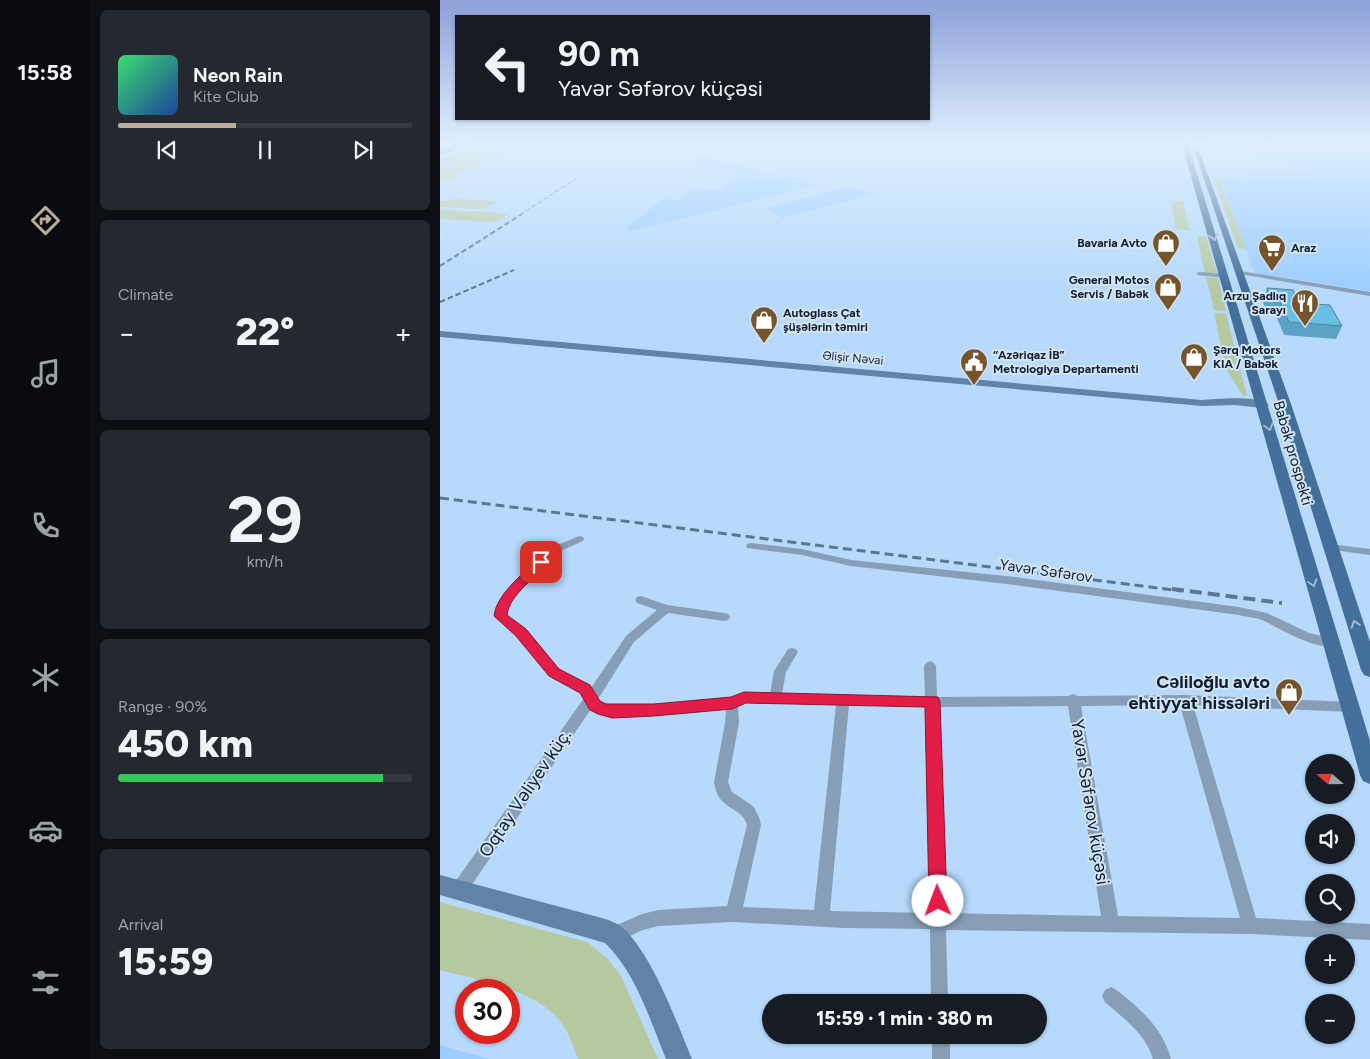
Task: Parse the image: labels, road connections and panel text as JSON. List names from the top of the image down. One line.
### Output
{"streets":{"main road":["Babək prospekti"],"street":["Əlişir Nəvai","Yavər Səfərov","Oqtay Vəliyev küç.","Yavər Səfərov küçəsi"]},"crossings":[["Əlişir Nəvai","Babək prospekti"],["Babək prospekti","Yavər Səfərov"],["Babək prospekti","Yavər Səfərov küçəsi"]],"places":{"shop":["Bavaria Avto","General Motos Servis / Babək","Autoglass Çat şüşələrin təmiri","Şərq Motors KIA / Babək","Cəliloğlu avto ehtiyyat hissələri"],"supermarket":["Araz"],"restaurant":["Arzu Şadlıq Sarayı"],"public building":["“Azəriqaz İB” Metrologiya Departamenti"]},"north":"left","page":{"tabs":"15:58","turn":["90 m","Yavər Səfərov küçəsi"],"song":["Neon Rain","Kite Club"],"tile":["Climate",["29","km/h"],["Range · 90%","450 km"],["Arrival","15:59"]],"heat":["−","22°","+"],"map_buttons":["+","−"],"limit":"30","trip":"15:59 · 1 min · 380 m"}}
